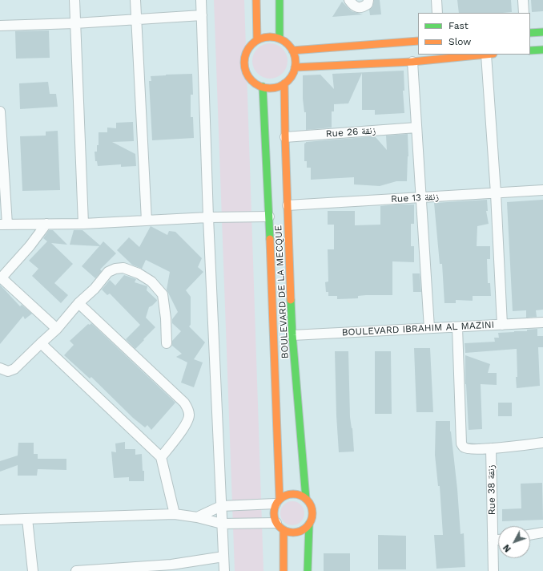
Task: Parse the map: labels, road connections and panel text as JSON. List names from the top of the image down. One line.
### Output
{"streets":{"main road":["BOULEVARD DE LA MECQUE"],"street":["Rue 26 زنقة","Rue 13 زنقة","BOULEVARD IBRAHIM AL MAZINI","Rue 38 زنقة"]},"crossings":[["Rue 26 زنقة","BOULEVARD DE LA MECQUE"],["Rue 13 زنقة","BOULEVARD DE LA MECQUE"],["BOULEVARD DE LA MECQUE","BOULEVARD IBRAHIM AL MAZINI"]],"legend":["Fast","Slow"],"north":"bottom left"}
